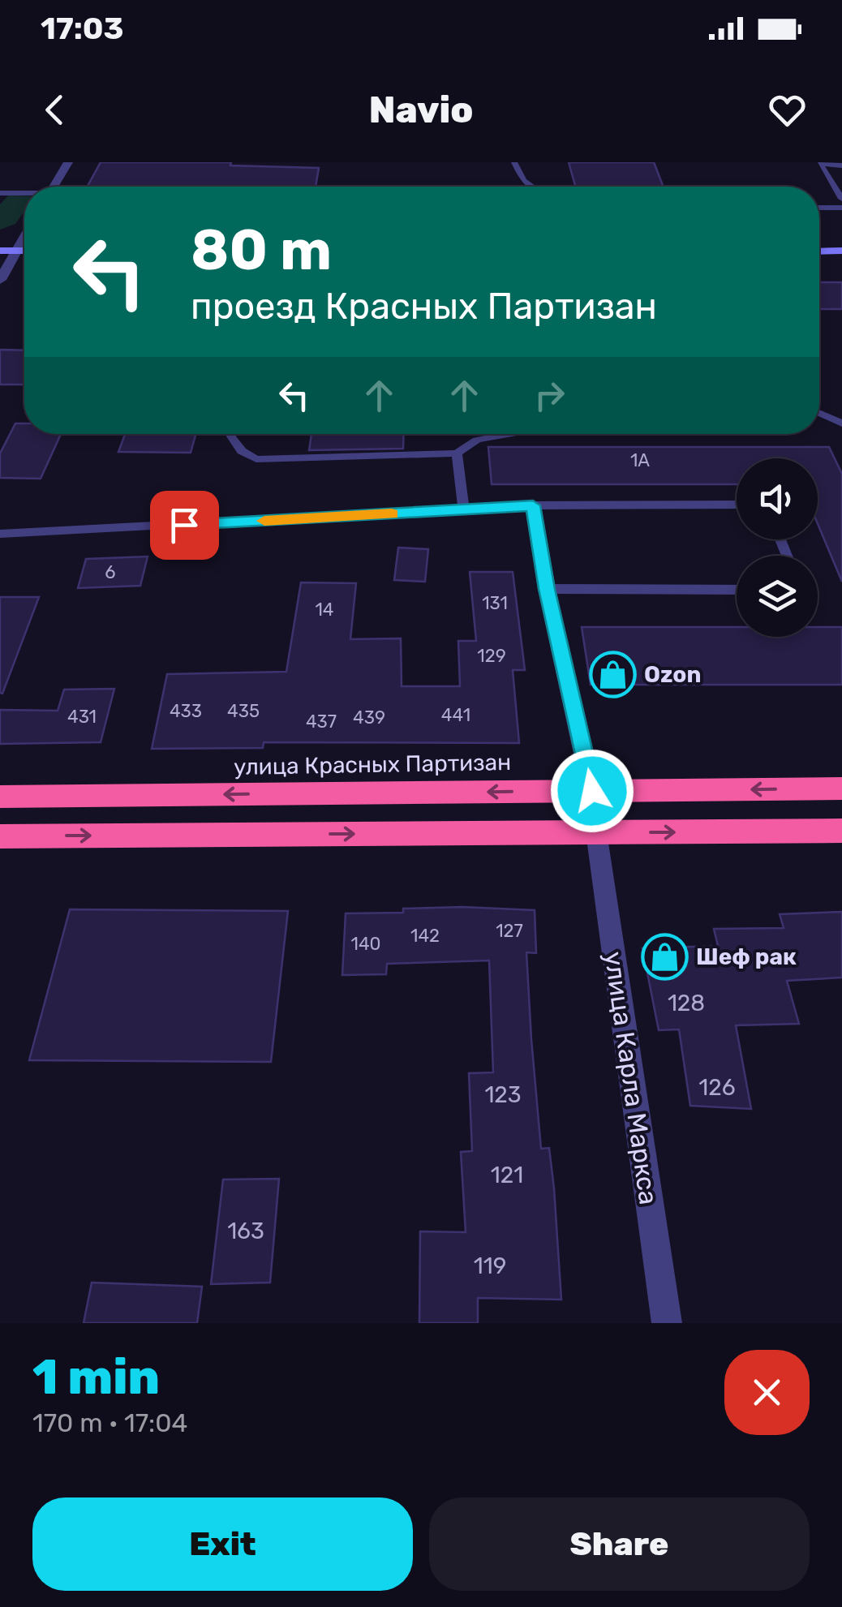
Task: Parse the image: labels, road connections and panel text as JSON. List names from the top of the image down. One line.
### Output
{"streets":{"highway":["улица Красных Партизан"],"street":["улица Карла Маркса"]},"places":{"shop":["Ozon","Шеф рак"]},"house_numbers":["1А","6","131","14","129","433","435","441","431","439","437","127","142","140","128","126","123","121","163","119"],"page":{"status":"17:03","header":"Navio","turn":["80 m","проезд Красных Партизан"],"heading":["1 min","170 m · 17:04"],"buttons":["Exit","Share"]}}
